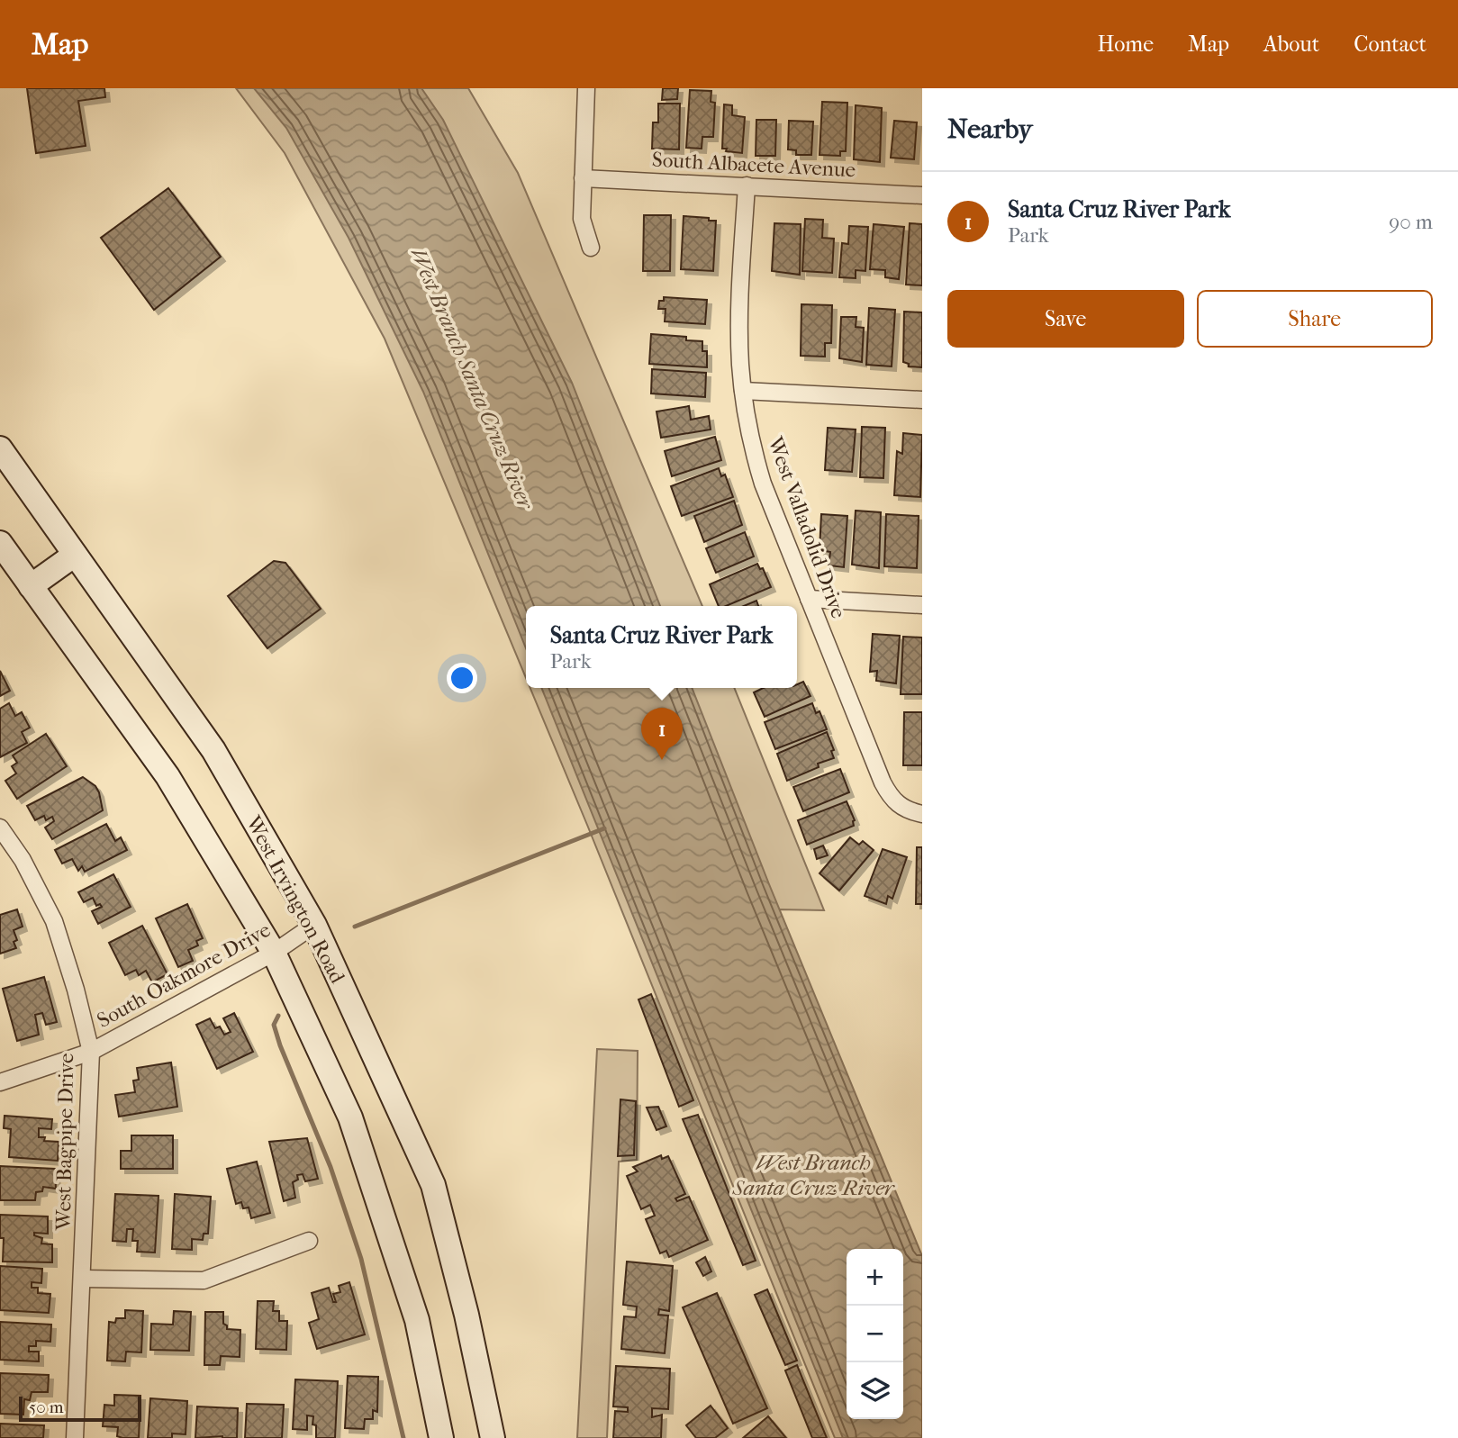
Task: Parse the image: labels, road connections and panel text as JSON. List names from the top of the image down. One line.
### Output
{"streets":{"main road":["West Irvington Road"],"street":["South Albacete Avenue","West Valladolid Drive","South Oakmore Drive","West Bagpipe Drive"]},"crossings":[["South Albacete Avenue","West Valladolid Drive"],["West Irvington Road","South Oakmore Drive"],["South Oakmore Drive","West Bagpipe Drive"]],"water":["West Branch Santa Cruz River"],"scale_bar":"50 m","page":{"header":"Map","nav":["Home","Map","About","Contact"],"heading":"Nearby","list":[{"mark":"1","name":"Santa Cruz River Park","note":"Park","value":"90 m"}],"buttons":["Save","Share"],"popup":["Santa Cruz River Park","Park"],"pins":"1","map_buttons":["+","−"],"scale":"50 m"}}
